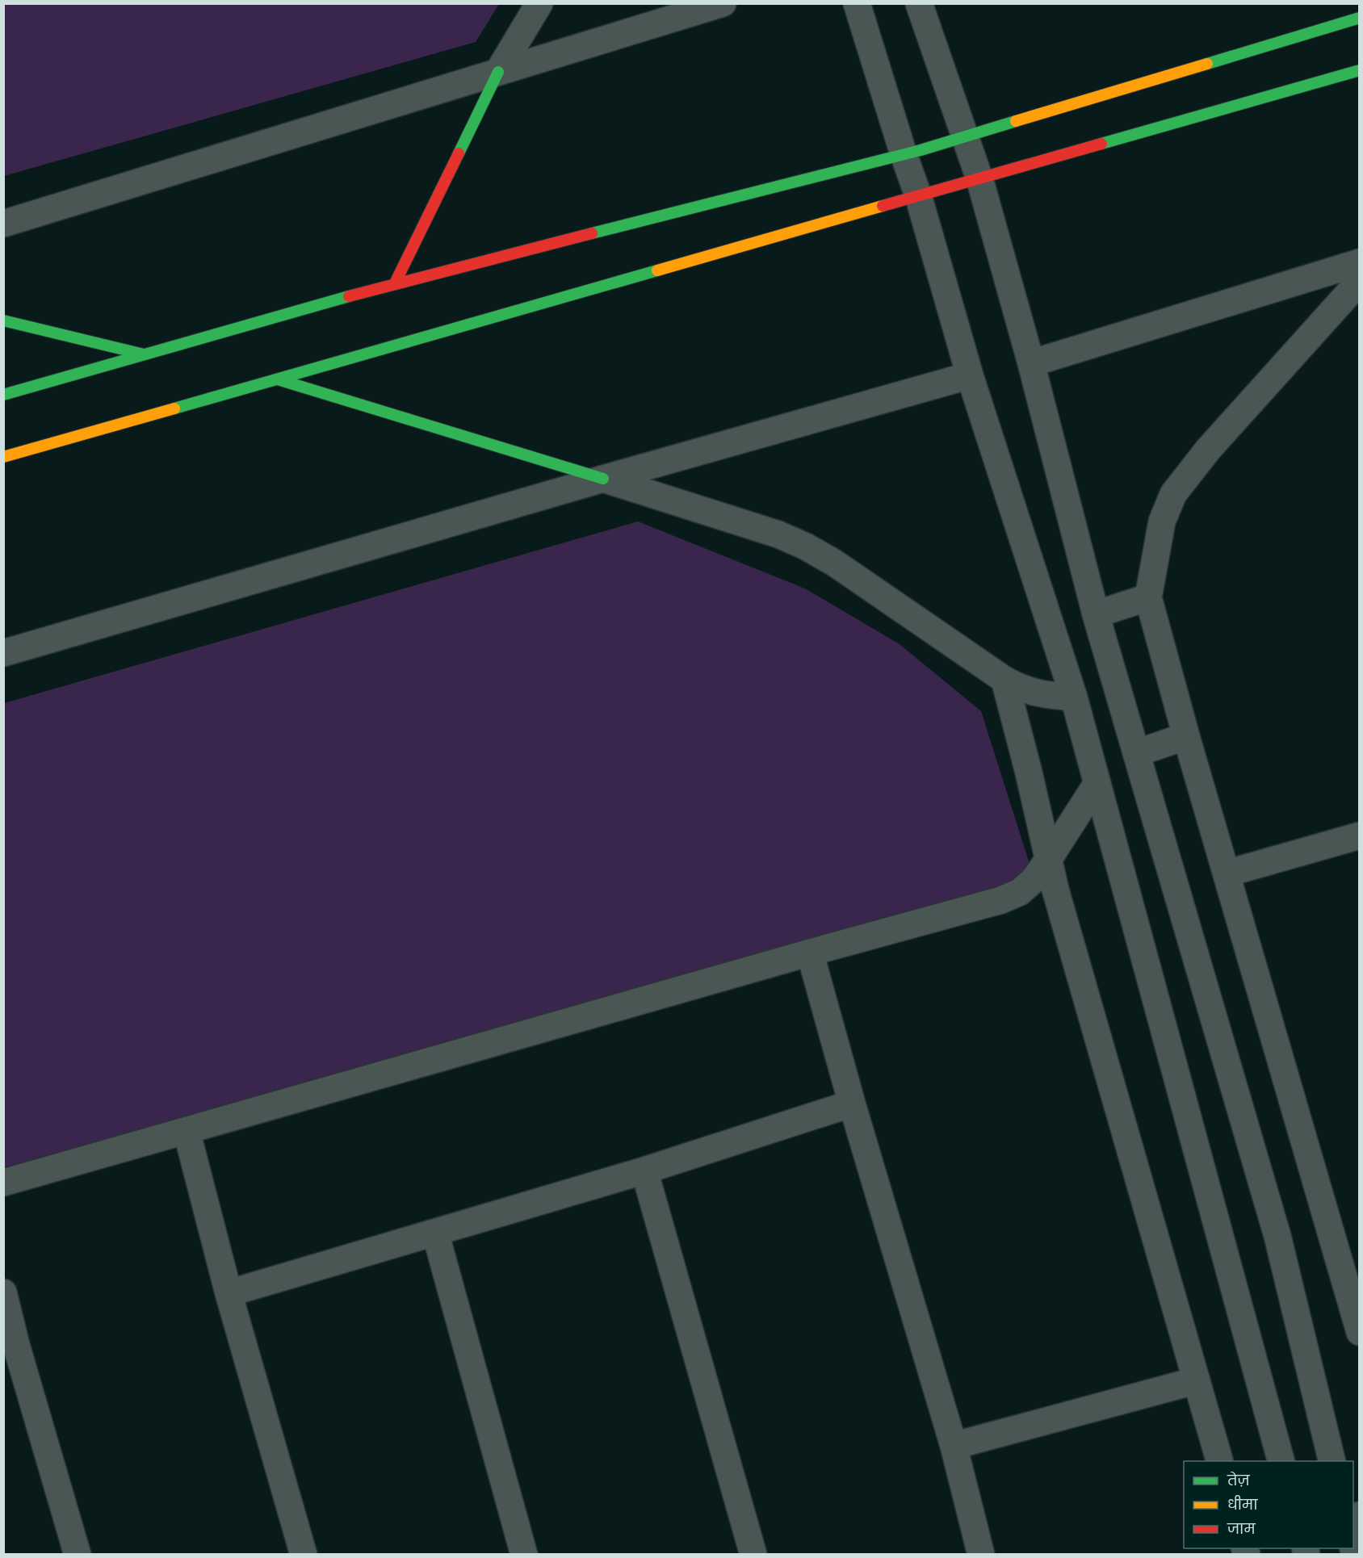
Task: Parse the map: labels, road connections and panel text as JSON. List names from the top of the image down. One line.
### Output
{"legend":["तेज़","धीमा","जाम"]}
